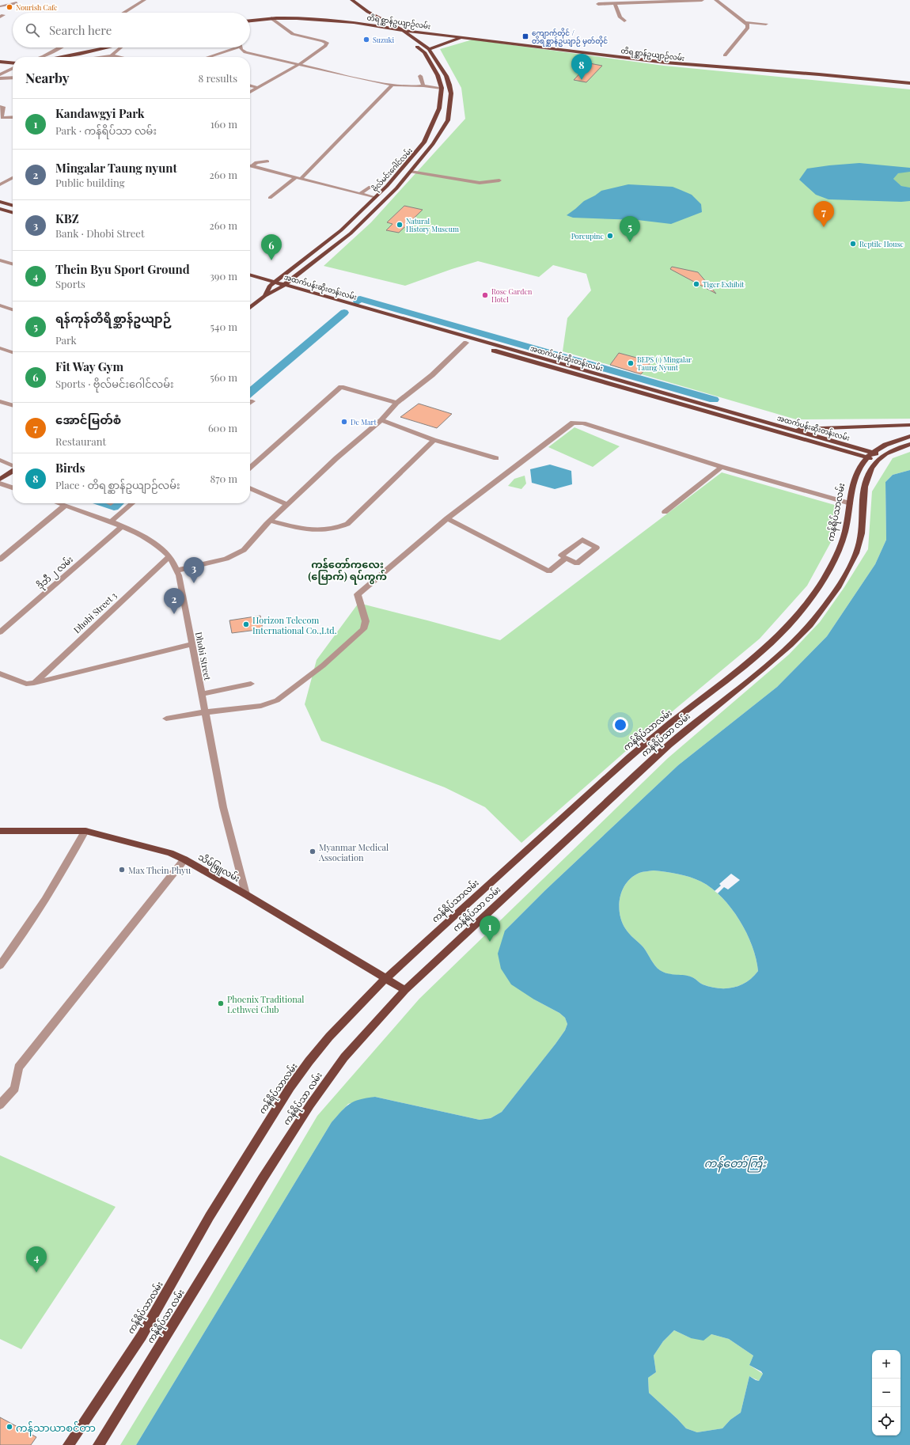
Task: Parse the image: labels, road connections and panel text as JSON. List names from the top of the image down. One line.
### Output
{"streets":{"main road":["တိရစ္ဆာန်ဥယျာဉ်လမ်း","ဗိုလ်မင်းဂေါင်လမ်း","အထက်ပန်းဆိုးတန်းလမ်း","ကန်ရိပ်သာလမ်း","ကန်ရိပ်သာ လမ်း","သိမ်ဖြူလမ်း"],"street":["ဒိုဘီ ၂ လမ်း","Dhobi Street 3","Dhobi Street"]},"crossings":[["တိရစ္ဆာန်ဥယျာဉ်လမ်း","ဗိုလ်မင်းဂေါင်လမ်း"],["ဗိုလ်မင်းဂေါင်လမ်း","အထက်ပန်းဆိုးတန်းလမ်း"],["အထက်ပန်းဆိုးတန်းလမ်း","ကန်ရိပ်သာလမ်း"],["အထက်ပန်းဆိုးတန်းလမ်း","ကန်ရိပ်သာ လမ်း"],["ကန်ရိပ်သာလမ်း","သိမ်ဖြူလမ်း"],["ဒိုဘီ ၂ လမ်း","Dhobi Street"],["Dhobi Street 3","Dhobi Street"],["Dhobi Street","သိမ်ဖြူလမ်း"],["ကန်ရိပ်သာ လမ်း","သိမ်ဖြူလမ်း"]],"districts":["ကန်တော်ကလေး (မြောက်) ရပ်ကွက်"],"water":["ကန်တော်ကြီး"],"places":{"other":["Nourish Cafe","Suzuki","Natural History Museum","Porcupine","Reptile House","Tiger Exhibit","Rose Garden Hotel","BEPS ( ) Mingalar Taung Nyunt","De Mart","Horizon Telecom International Co.,Ltd.","Myanmar Medical Association","Max Thein Phyu","Phoenix Traditional Lethwei Club","ကန်သာယာစင်တာ"],"transit":["ကျောက်တိုင် / တိရစ္ဆာန်ဥယျာဉ် မှတ်တိုင်"]},"page":{"search":"Search here","pins":["8","7","5","6","3","2","1","4"],"heading":["Nearby","8 results"],"list":[{"mark":"1","name":"Kandawgyi Park","note":"Park · ကန်ရိပ်သာ လမ်း","value":"160 m"},{"mark":"2","name":"Mingalar Taung nyunt","note":"Public building","value":"260 m"},{"mark":"3","name":"KBZ","note":"Bank · Dhobi Street","value":"260 m"},{"mark":"4","name":"Thein Byu Sport Ground","note":"Sports","value":"390 m"},{"mark":"5","name":"ရန်ကုန်တိရိစ္ဆာန်ဥယျာဉ်","note":"Park","value":"540 m"},{"mark":"6","name":"Fit Way Gym","note":"Sports · ဗိုလ်မင်းဂေါင်လမ်း","value":"560 m"},{"mark":"7","name":"အောင်မြတ်စံ","note":"Restaurant","value":"600 m"},{"mark":"8","name":"Birds","note":"Place · တိရစ္ဆာန်ဥယျာဉ်လမ်း","value":"870 m"}],"map_buttons":["+","−"]}}
